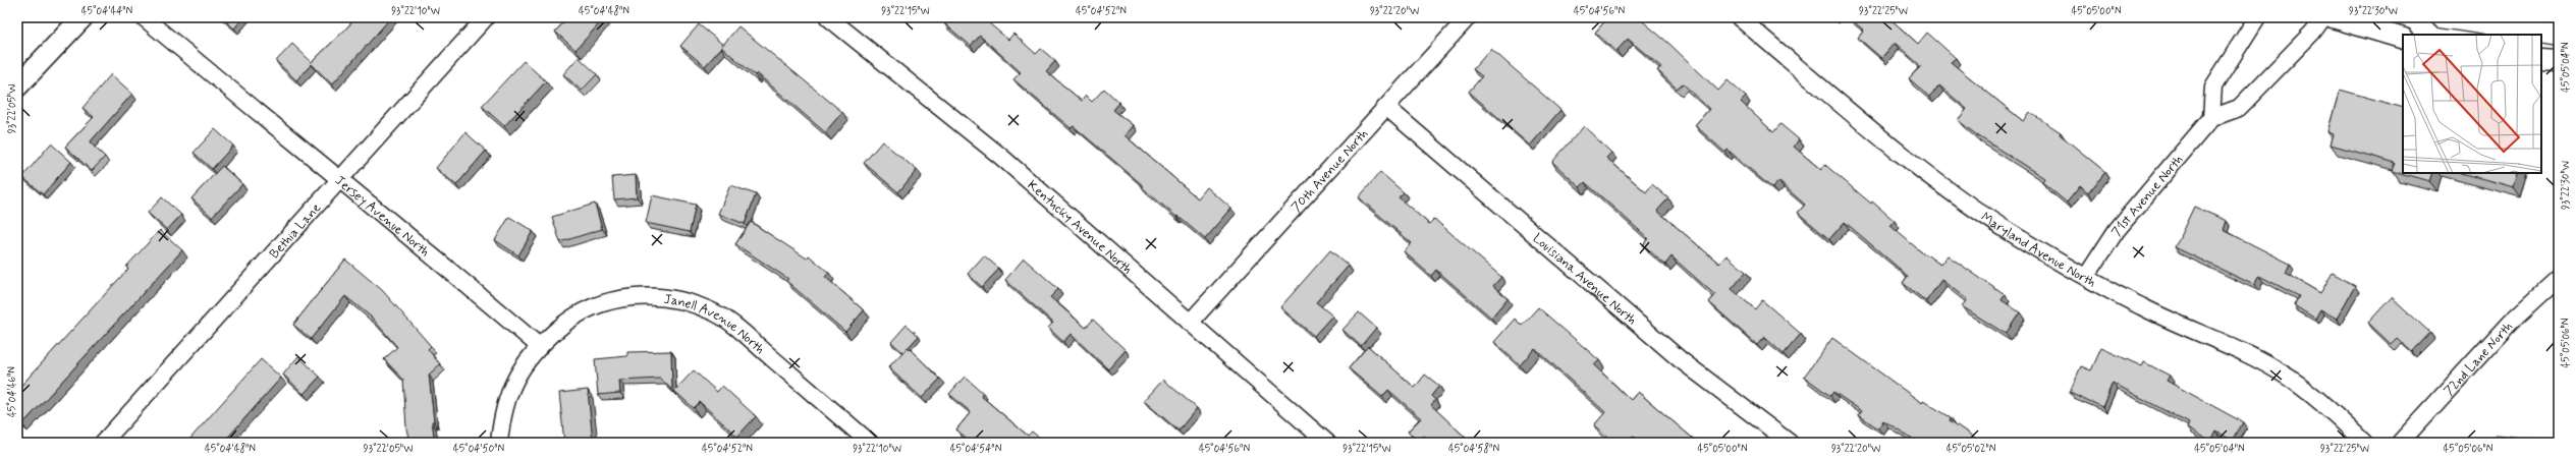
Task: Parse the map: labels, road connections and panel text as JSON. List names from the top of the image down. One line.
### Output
{"streets":{"street":["70th Avenue North","71st Avenue North","Jersey Avenue North","Kentucky Avenue North","Bethia Lane","Maryland Avenue North","Louisiana Avenue North","Janell Avenue North","72nd Lane North"]},"crossings":[["70th Avenue North","Kentucky Avenue North"],["70th Avenue North","Louisiana Avenue North"],["71st Avenue North","Maryland Avenue North"],["Jersey Avenue North","Bethia Lane"],["Jersey Avenue North","Janell Avenue North"]],"coordinates":["45°04'44\"N","93°22'10\"W","45°04'48\"N","93°22'15\"W","45°04'52\"N","93°22'20\"W","45°04'56\"N","93°22'25\"W","45°05'00\"N","93°22'30\"W","45°05'04\"N","93°22'05\"W","45°05'06\"N","45°04'46\"N","45°04'50\"N","45°04'54\"N","45°04'58\"N","45°05'02\"N"]}
